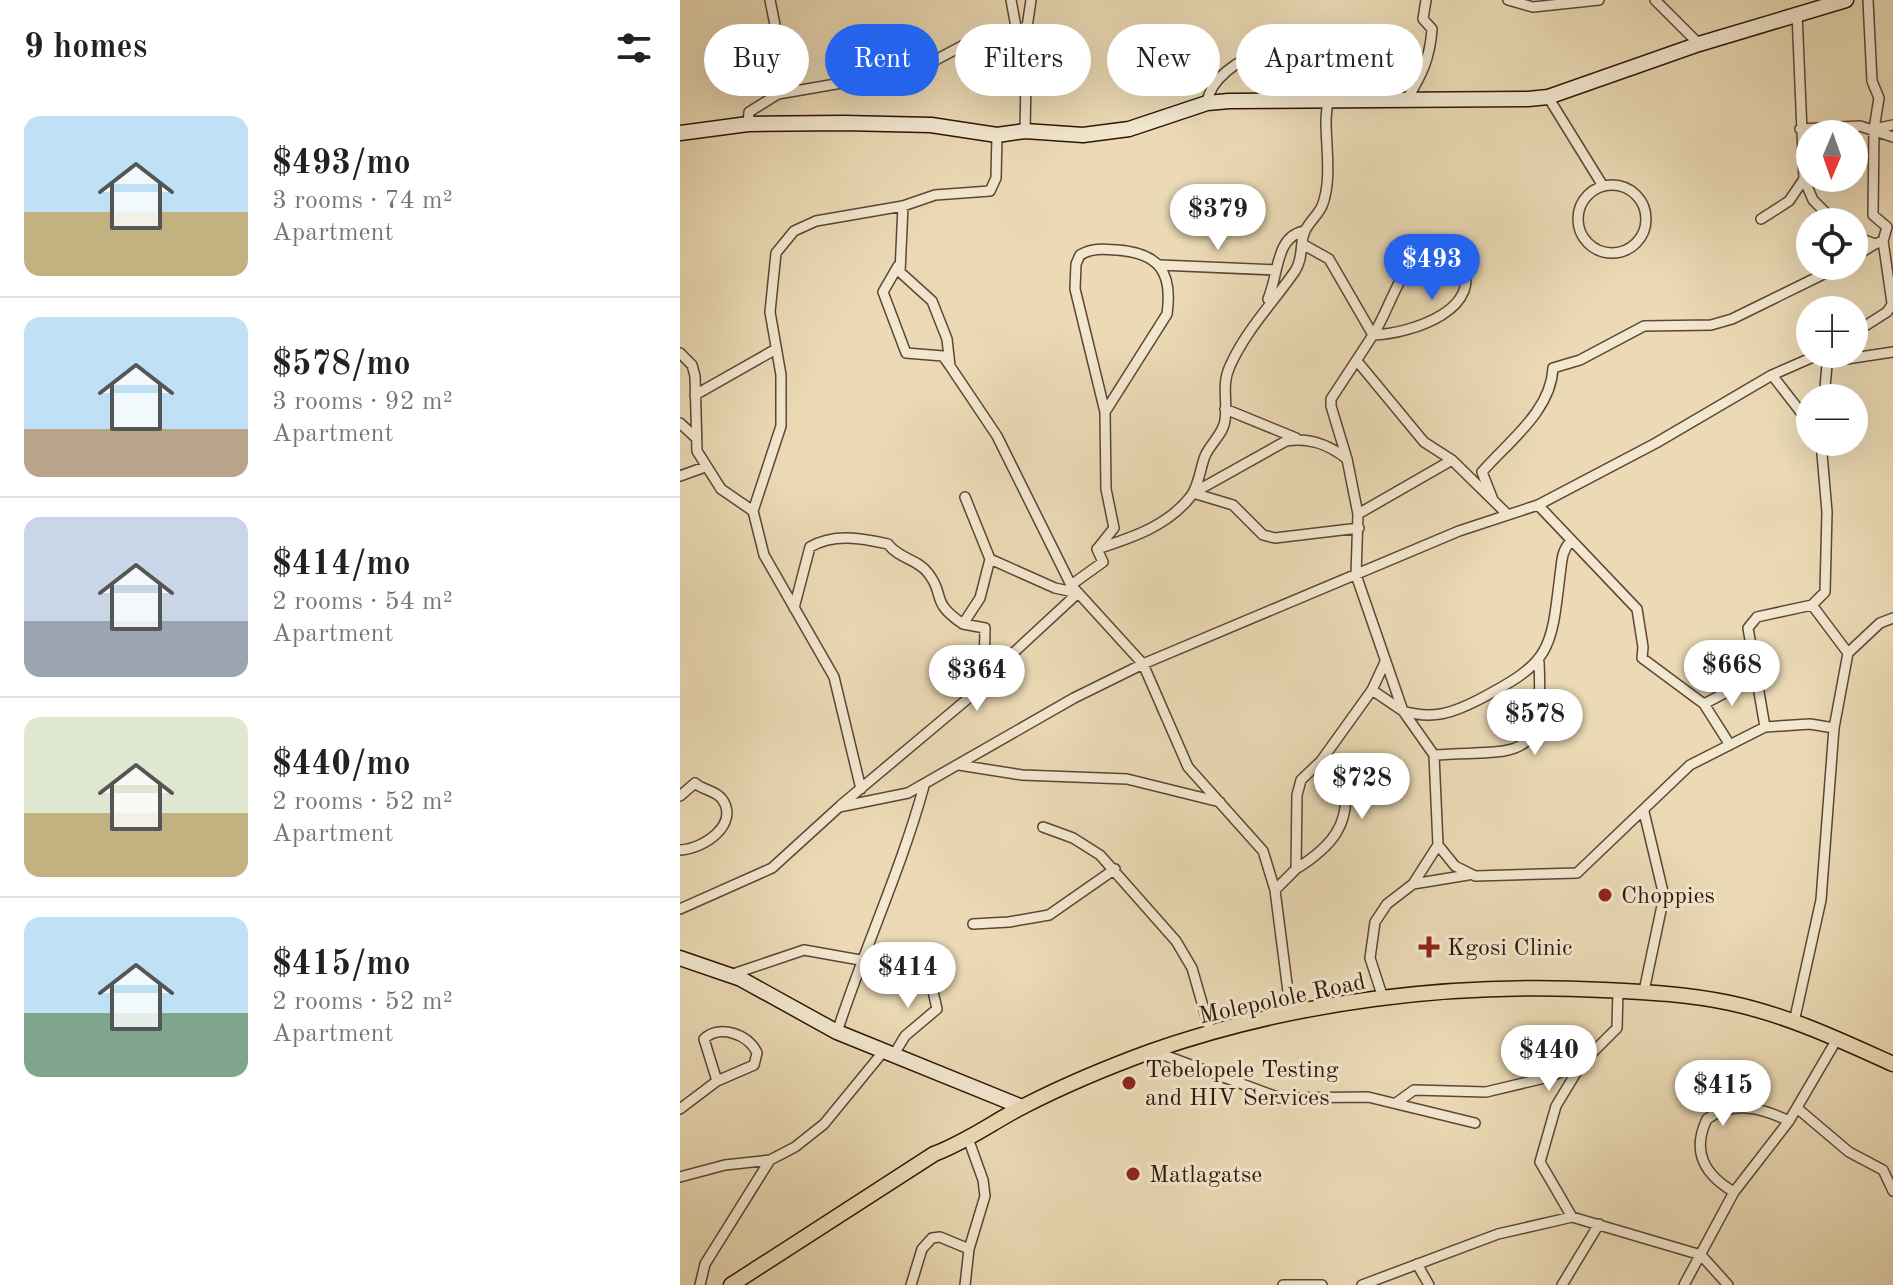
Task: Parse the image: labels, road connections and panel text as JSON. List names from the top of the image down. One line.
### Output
{"streets":{"main road":["Molepolole Road"]},"places":{"other":["Choppies","Tebelopele Testing and HIV Services","Matlagatse"],"health":["Kgosi Clinic"]},"north":"bottom","page":{"heading":"9 homes","chip":["Buy","Rent","Filters","New","Apartment"],"list":[{"name":"$493/mo","note":"3 rooms · 74 m² · Apartment"},{"name":"$578/mo","note":"3 rooms · 92 m² · Apartment"},{"name":"$414/mo","note":"2 rooms · 54 m² · Apartment"},{"name":"$440/mo","note":"2 rooms · 52 m² · Apartment"},{"name":"$415/mo","note":"2 rooms · 52 m² · Apartment"}],"map_buttons":["+","−"],"price":["$379","$493","$668","$364","$578","$728","$414","$440","$415"]}}
